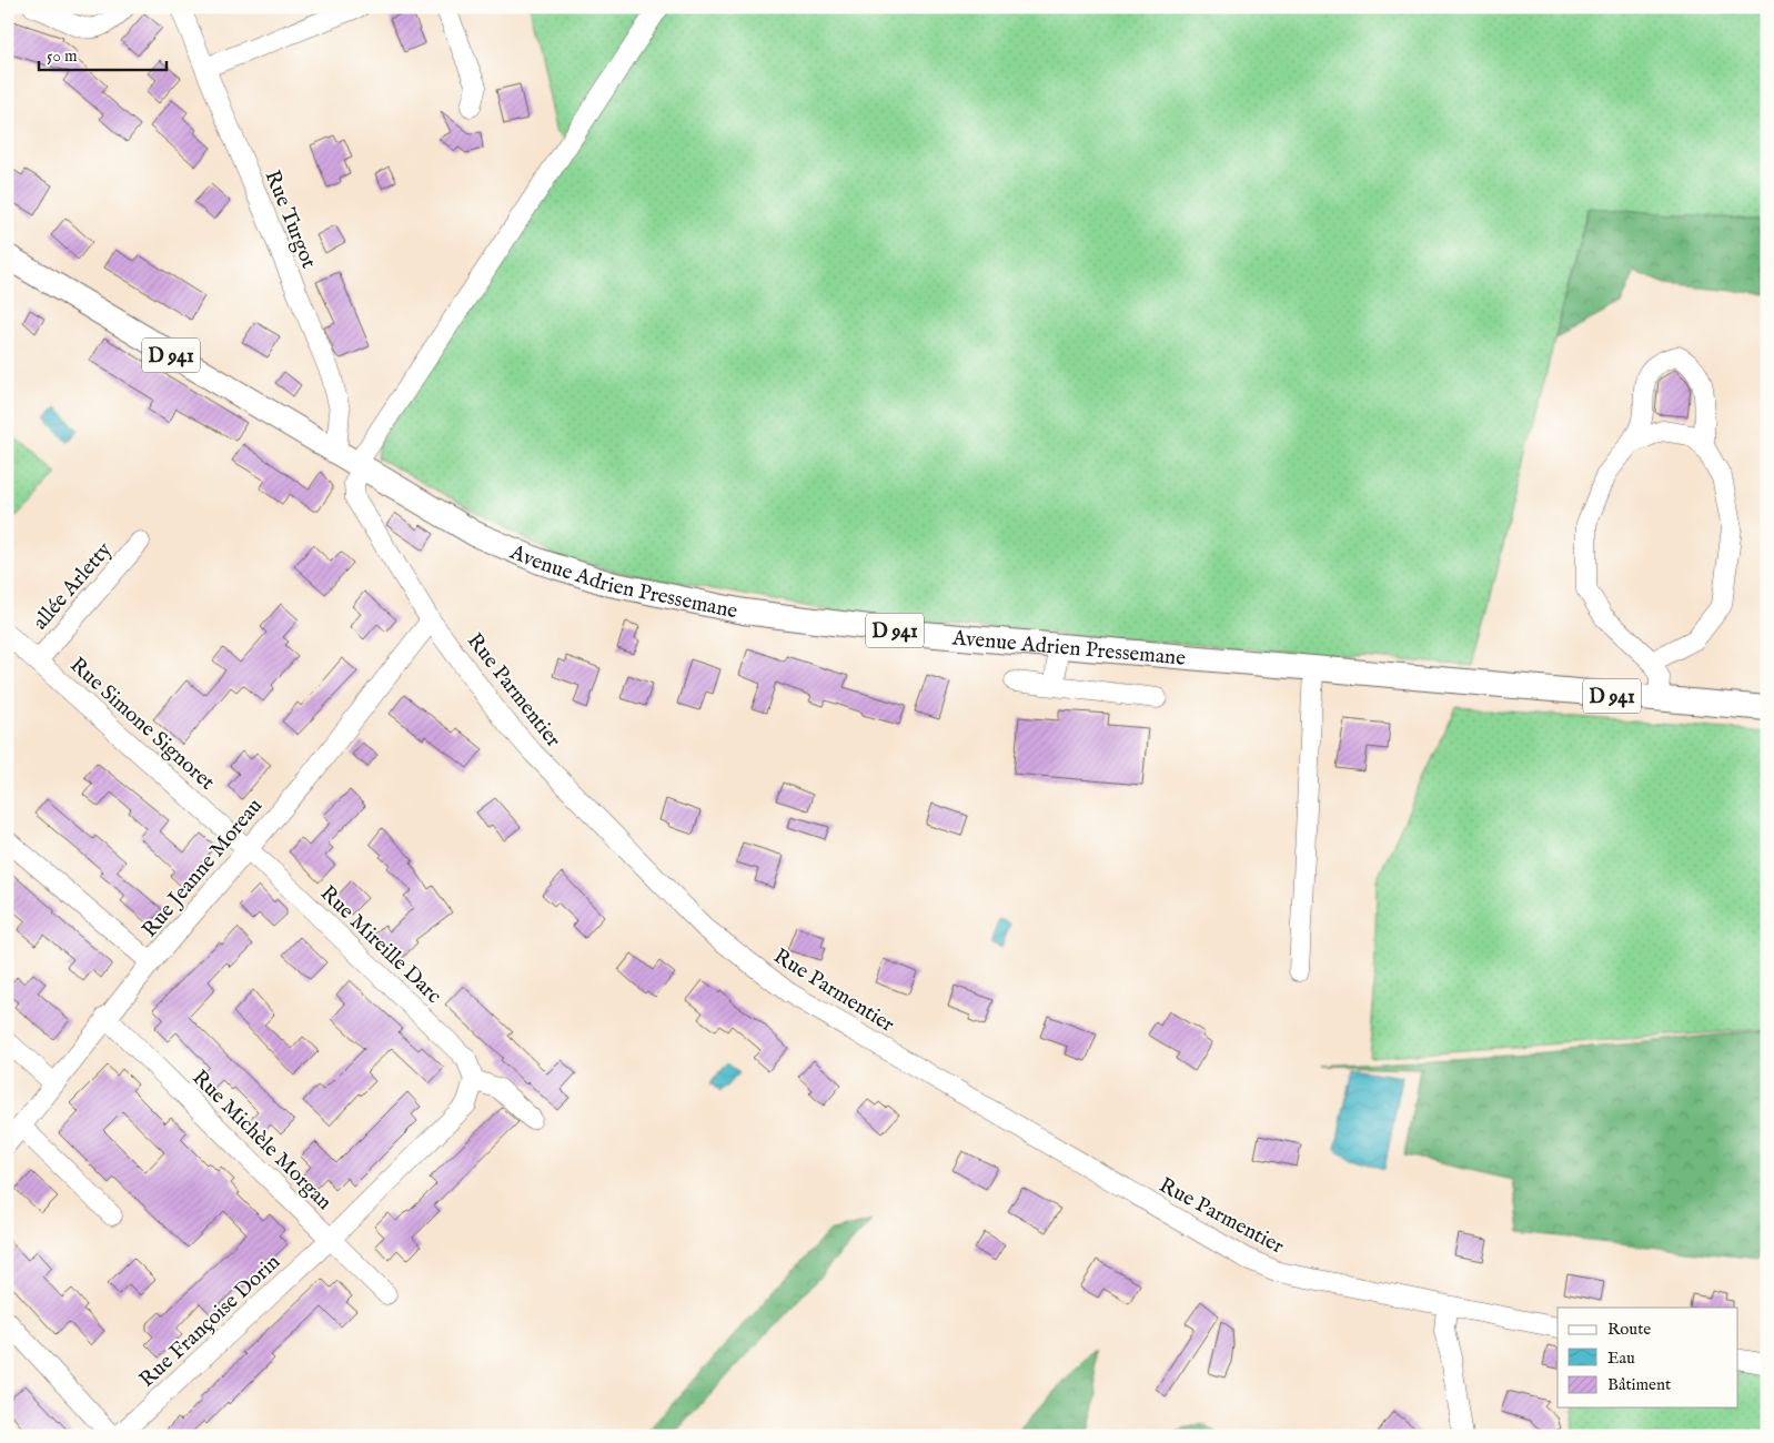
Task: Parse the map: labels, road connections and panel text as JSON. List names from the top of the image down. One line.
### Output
{"streets":{"main road":["D 941","Avenue Adrien Pressemane"],"street":["Rue Turgot","allée Arletty","Rue Parmentier","Rue Simone Signoret","Rue Jeanne Moreau","Rue Mireille Darc","Rue Michèle Morgan","Rue Françoise Dorin"]},"crossings":[["Rue Turgot","D 941"],["Rue Turgot","Avenue Adrien Pressemane"],["Rue Turgot","Rue Parmentier"],["D 941","Avenue Adrien Pressemane"],["D 941","Rue Parmentier"],["Avenue Adrien Pressemane","Rue Parmentier"],["allée Arletty","Rue Simone Signoret"],["Rue Parmentier","Rue Jeanne Moreau"],["Rue Simone Signoret","Rue Jeanne Moreau"],["Rue Simone Signoret","Rue Mireille Darc"],["Rue Jeanne Moreau","Rue Mireille Darc"],["Rue Jeanne Moreau","Rue Michèle Morgan"],["Rue Michèle Morgan","Rue Françoise Dorin"]],"legend":["Route","Eau","Bâtiment"],"scale_bar":"50 m"}
